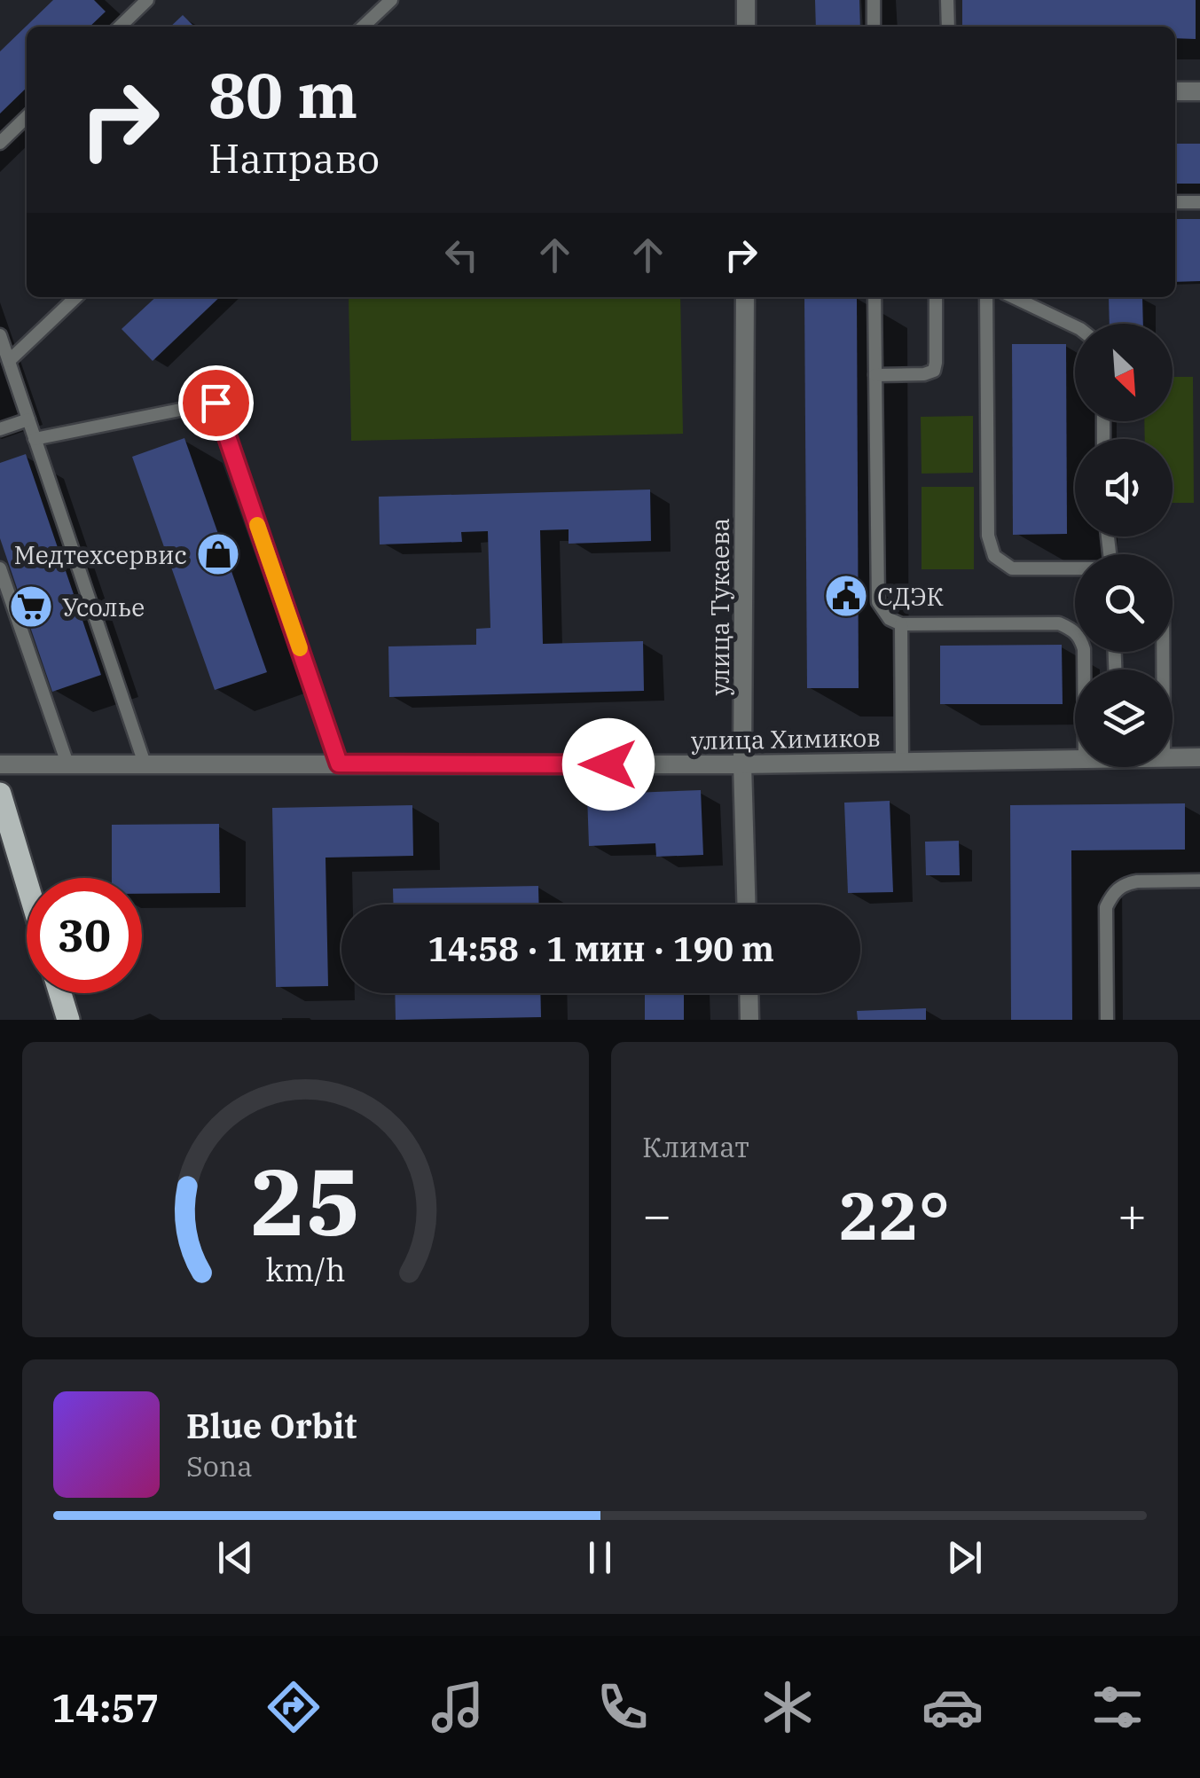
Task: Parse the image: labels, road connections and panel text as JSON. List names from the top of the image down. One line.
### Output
{"streets":{"street":["улица Тукаева","улица Химиков"]},"crossings":[["улица Тукаева","улица Химиков"]],"places":{"shop":["Медтехсервис"],"public building":["СДЭК"],"supermarket":["Усолье"]},"north":"bottom right","page":{"turn":["80 m","Направо"],"limit":"30","trip":"14:58 · 1 мин · 190 m","tile":"Климат","heat":["−","22°","+"],"song":["Blue Orbit","Sona"],"tabs":"14:57","gauge":["25","km/h"]}}
